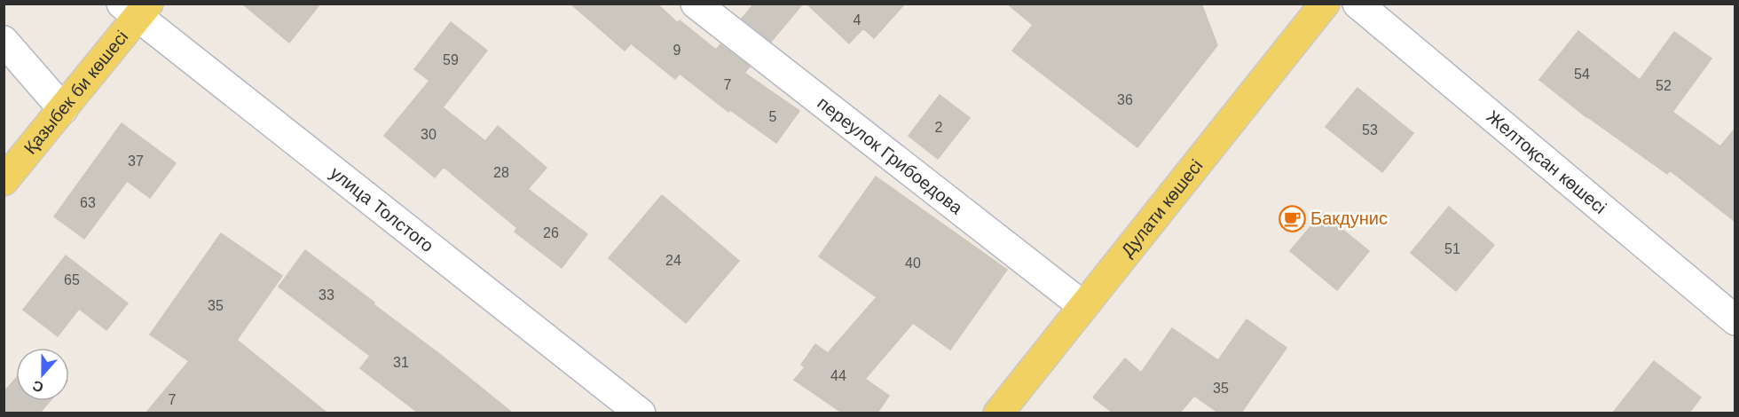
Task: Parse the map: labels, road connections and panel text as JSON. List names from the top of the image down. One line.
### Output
{"streets":{"main road":["Қазыбек би көшесі","Дулати көшесі"],"street":["переулок Грибоедова","Желтоқсан көшесі","улица Толстого"]},"crossings":[["Қазыбек би көшесі","улица Толстого"],["переулок Грибоедова","Дулати көшесі"]],"places":{"cafe":["Бакдунис"]},"house_numbers":["4","9","59","54","7","52","36","5","2","53","30","37","28","63","26","51","24","40","65","33","35","31","44","35","7"],"north":"bottom"}
